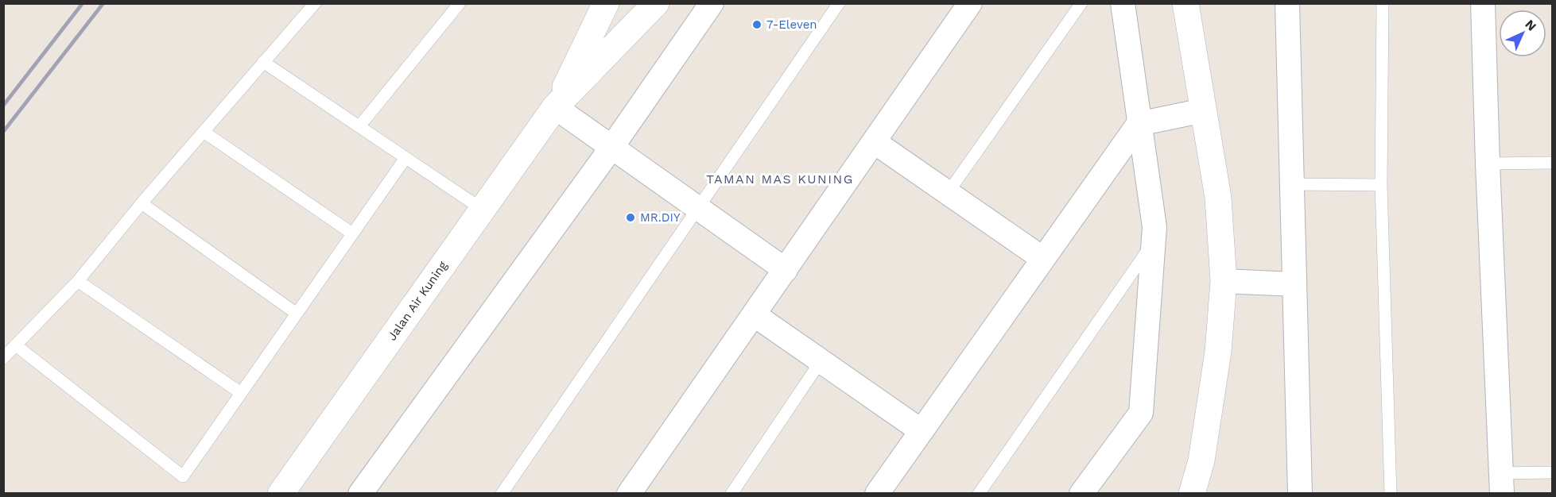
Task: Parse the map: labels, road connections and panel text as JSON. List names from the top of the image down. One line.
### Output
{"streets":{"main road":["Jalan Air Kuning"]},"districts":["TAMAN MAS KUNING"],"places":["7-Eleven","MR.DIY"],"north":"top right"}
